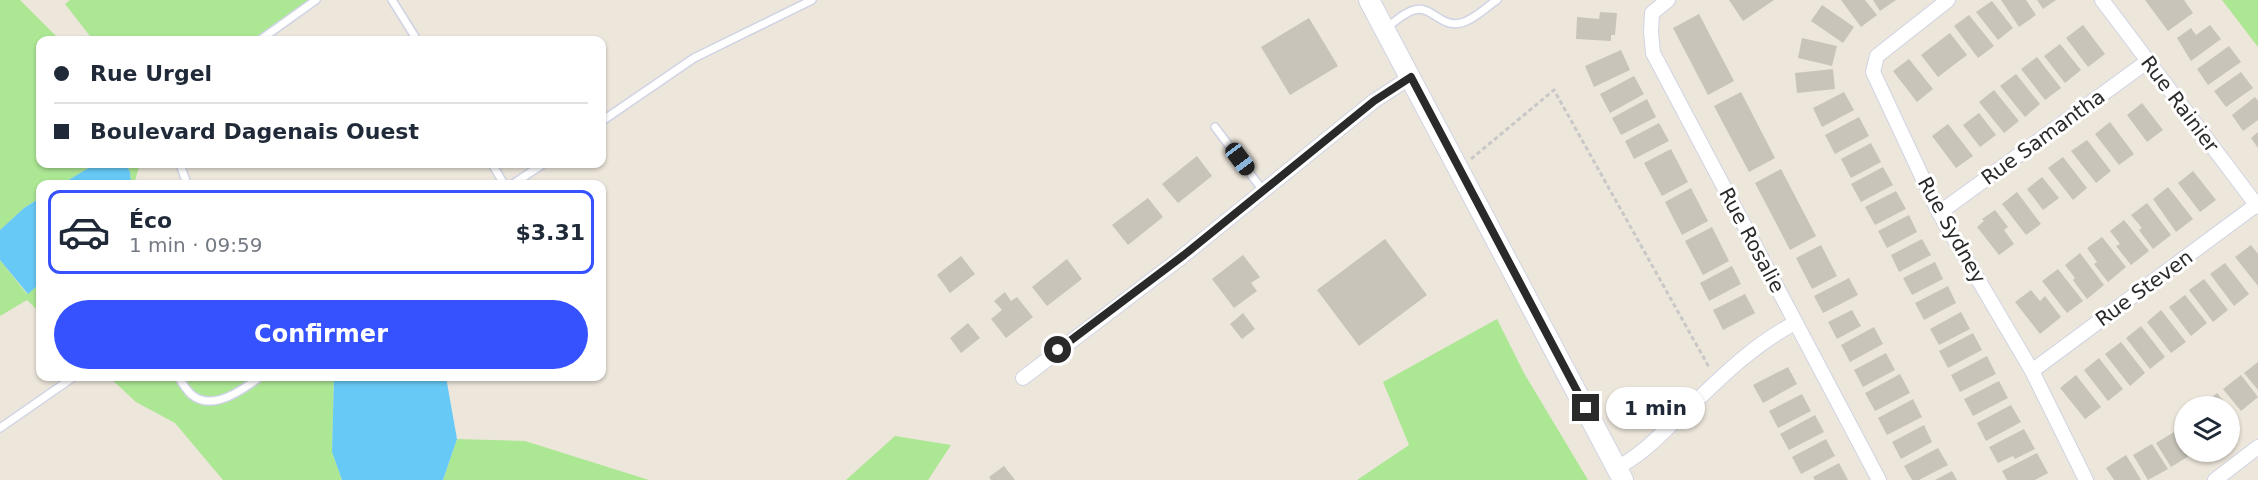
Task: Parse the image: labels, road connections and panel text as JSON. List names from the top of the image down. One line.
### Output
{"streets":{"street":["Rue Rainier","Rue Samantha","Rue Sydney","Rue Rosalie","Rue Steven"]},"crossings":[["Rue Rainier","Rue Samantha"],["Rue Rainier","Rue Steven"],["Rue Samantha","Rue Sydney"],["Rue Sydney","Rue Steven"]],"page":{"banner":["Rue Urgel","Boulevard Dagenais Ouest"],"list":[{"name":"Éco","note":"1 min · 09:59","value":"$3.31"}],"buttons":"Confirmer","bubble":"1 min"}}
